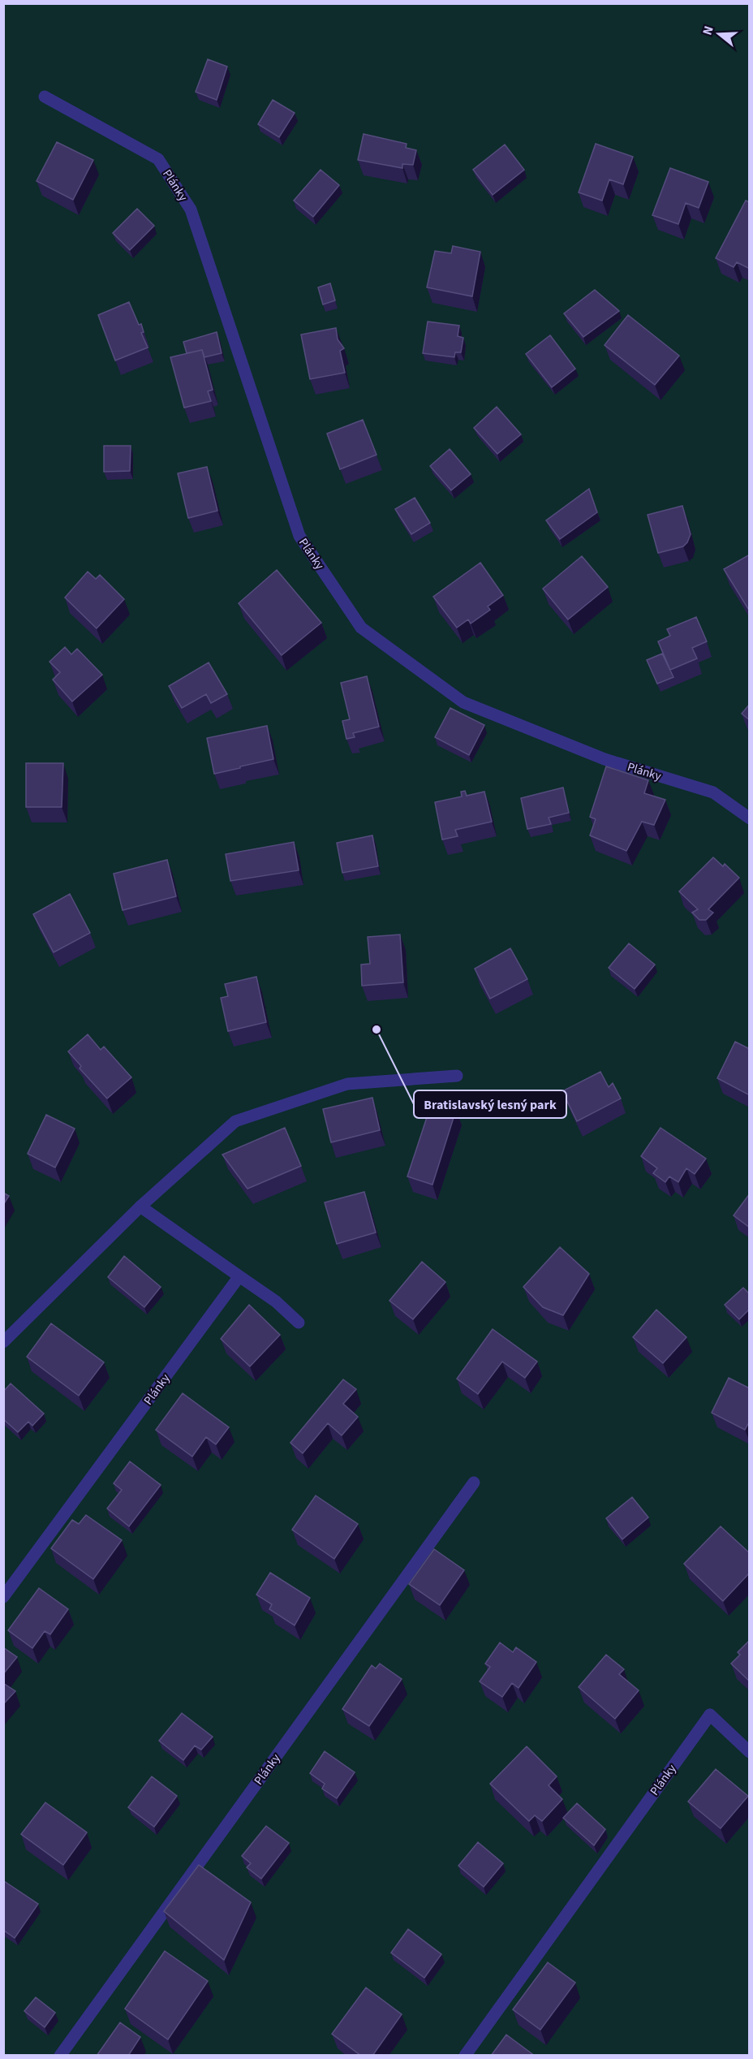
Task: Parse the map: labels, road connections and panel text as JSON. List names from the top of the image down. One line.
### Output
{"streets":{"street":["Plánky"]},"places":["Bratislavský lesný park"],"north":"left"}
